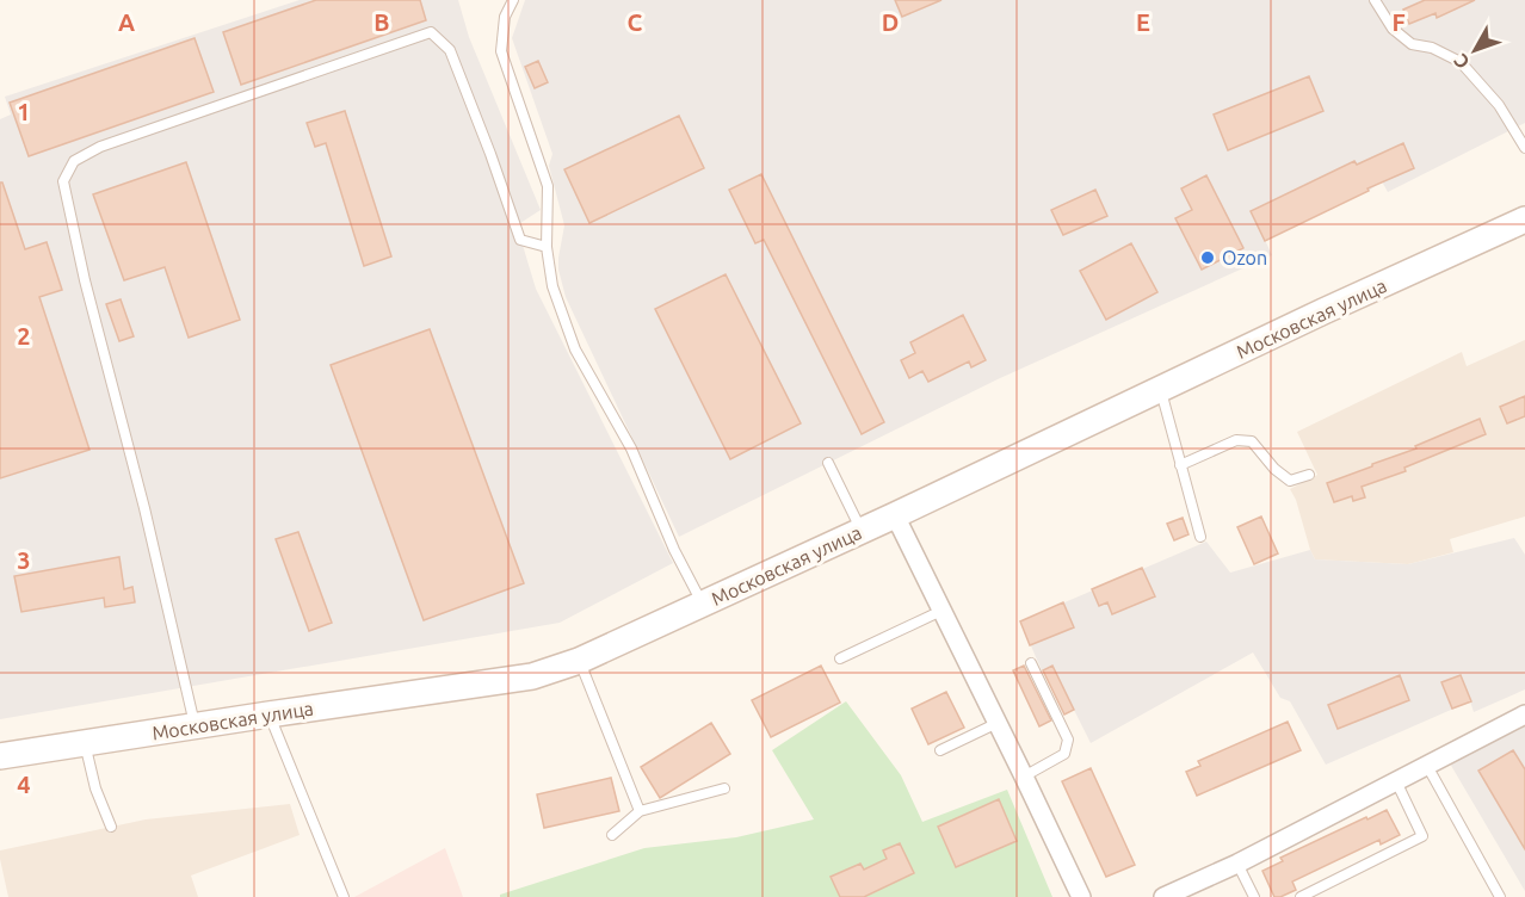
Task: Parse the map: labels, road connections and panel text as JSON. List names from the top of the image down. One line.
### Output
{"streets":{"main road":["Московская улица"]},"places":["Ozon"],"north":"bottom left","grid":{"columns":["A","B","C","D","E","F"],"rows":["1","2","3","4"]}}
